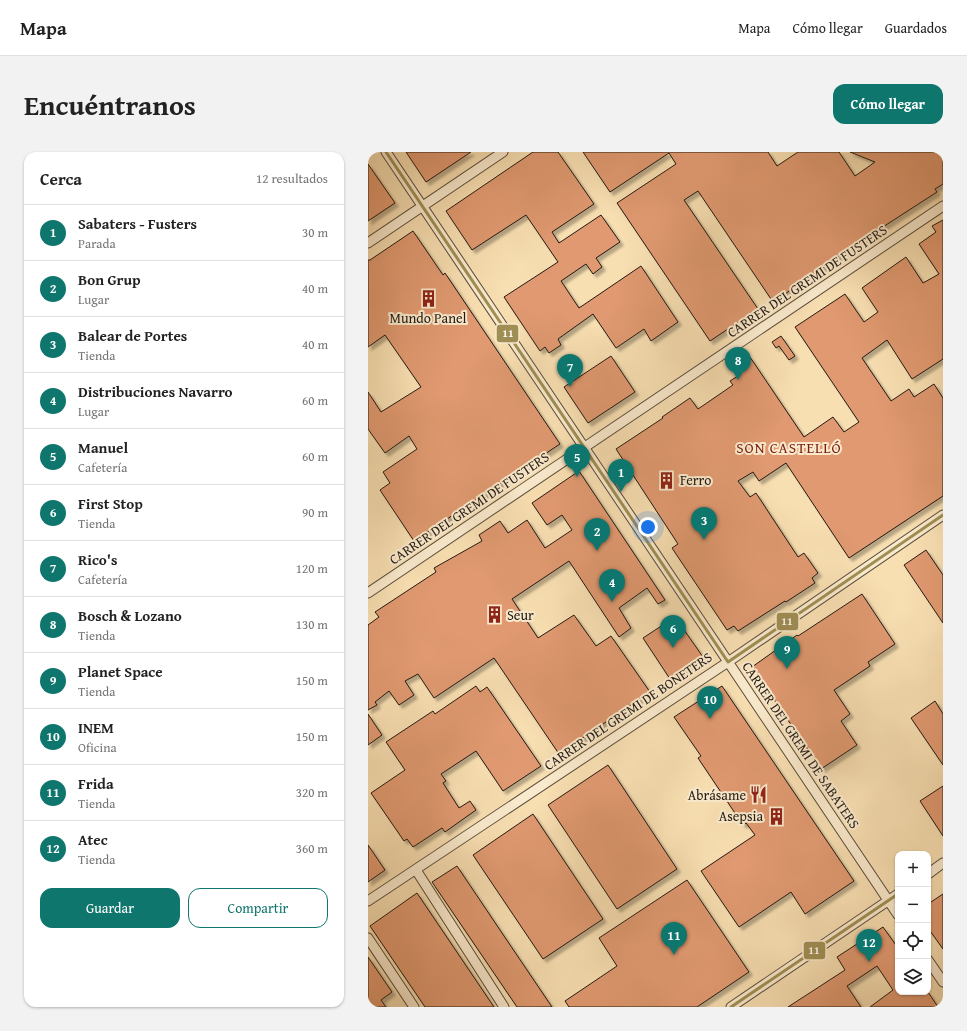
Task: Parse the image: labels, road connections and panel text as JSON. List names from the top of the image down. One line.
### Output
{"streets":{"street":["CARRER DEL GREMI DE FUSTERS","CARRER DEL GREMI DE BONETERS","CARRER DEL GREMI DE SABATERS"]},"crossings":[["CARRER DEL GREMI DE FUSTERS","CARRER DEL GREMI DE SABATERS"],["CARRER DEL GREMI DE BONETERS","CARRER DEL GREMI DE SABATERS"]],"districts":["SON CASTELLÓ"],"places":{"building":["Mundo Panel","Ferro","Seur","Asepsia"],"restaurant":["Abrásame"]},"lines":["transit line 11"],"page":{"header":"Mapa","nav":["Mapa","Cómo llegar","Guardados"],"title":"Encuéntranos","buttons":["Cómo llegar",["Guardar","Compartir"]],"heading":["Cerca","12 resultados"],"list":[{"mark":"1","name":"Sabaters - Fusters","note":"Parada","value":"30 m"},{"mark":"2","name":"Bon Grup","note":"Lugar","value":"40 m"},{"mark":"3","name":"Balear de Portes","note":"Tienda","value":"40 m"},{"mark":"4","name":"Distribuciones Navarro","note":"Lugar","value":"60 m"},{"mark":"5","name":"Manuel","note":"Cafetería","value":"60 m"},{"mark":"6","name":"First Stop","note":"Tienda","value":"90 m"},{"mark":"7","name":"Rico's","note":"Cafetería","value":"120 m"},{"mark":"8","name":"Bosch & Lozano","note":"Tienda","value":"130 m"},{"mark":"9","name":"Planet Space","note":"Tienda","value":"150 m"},{"mark":"10","name":"INEM","note":"Oficina","value":"150 m"},{"mark":"11","name":"Frida","note":"Tienda","value":"320 m"},{"mark":"12","name":"Atec","note":"Tienda","value":"360 m"}],"pins":["8","7","5","1","3","2","4","6","9","10","11","12"],"map_buttons":["+","−"]}}
